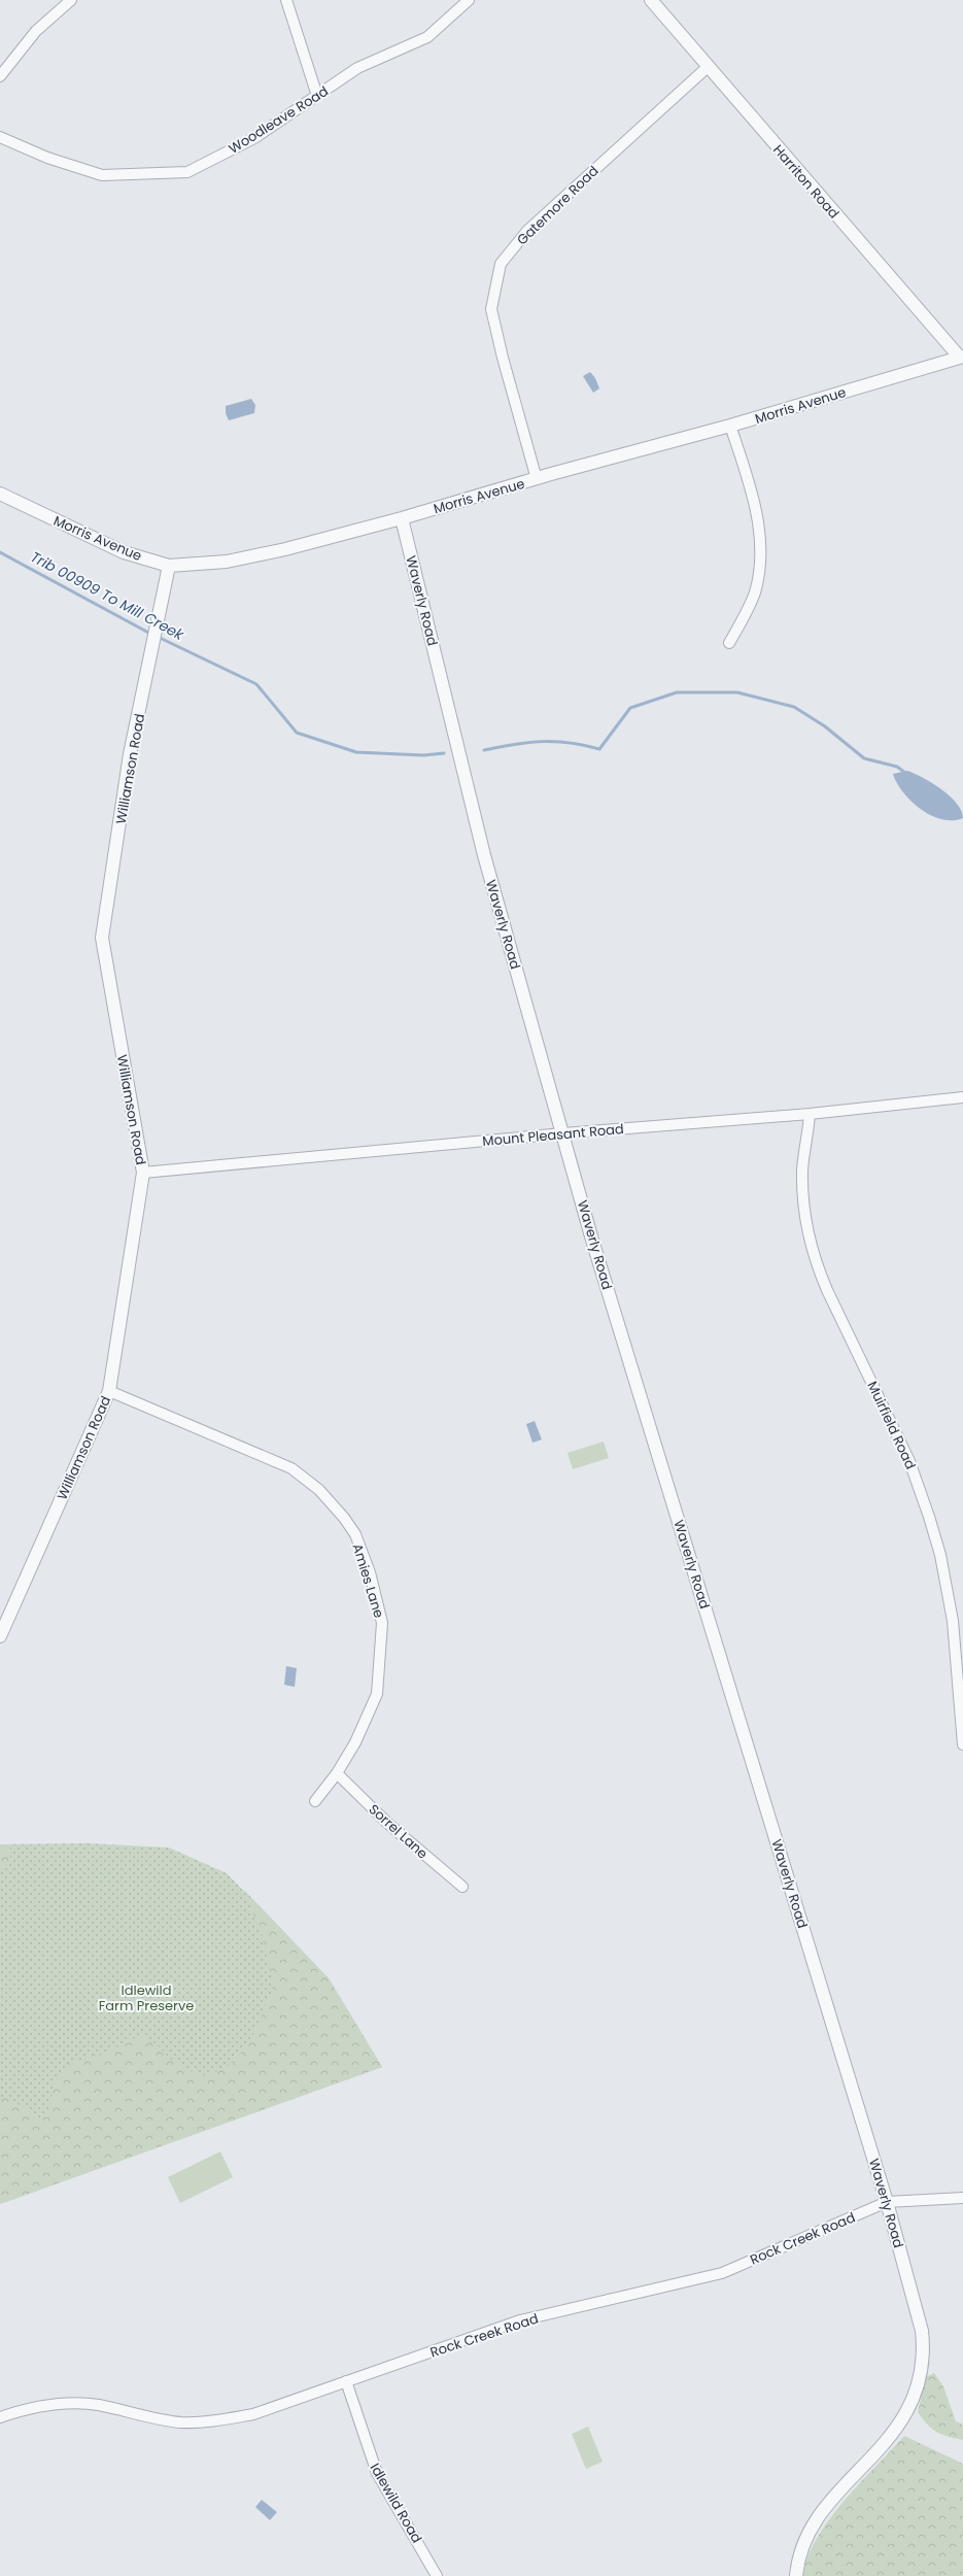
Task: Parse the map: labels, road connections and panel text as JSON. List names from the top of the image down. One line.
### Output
{"streets":{"street":["Woodleave Road","Harriton Road","Gatemore Road","Morris Avenue","Waverly Road","Williamson Road","Mount Pleasant Road","Muirfield Road","Amies Lane","Sorrel Lane","Rock Creek Road","Idlewild Road"]},"crossings":[["Harriton Road","Gatemore Road"],["Harriton Road","Morris Avenue"],["Gatemore Road","Morris Avenue"],["Morris Avenue","Waverly Road"],["Morris Avenue","Williamson Road"],["Waverly Road","Mount Pleasant Road"],["Waverly Road","Rock Creek Road"],["Williamson Road","Mount Pleasant Road"],["Williamson Road","Amies Lane"],["Mount Pleasant Road","Muirfield Road"],["Amies Lane","Sorrel Lane"],["Rock Creek Road","Idlewild Road"]],"water":["Trib 00909 To Mill Creek"],"parks":["Idlewild Farm Preserve"]}
